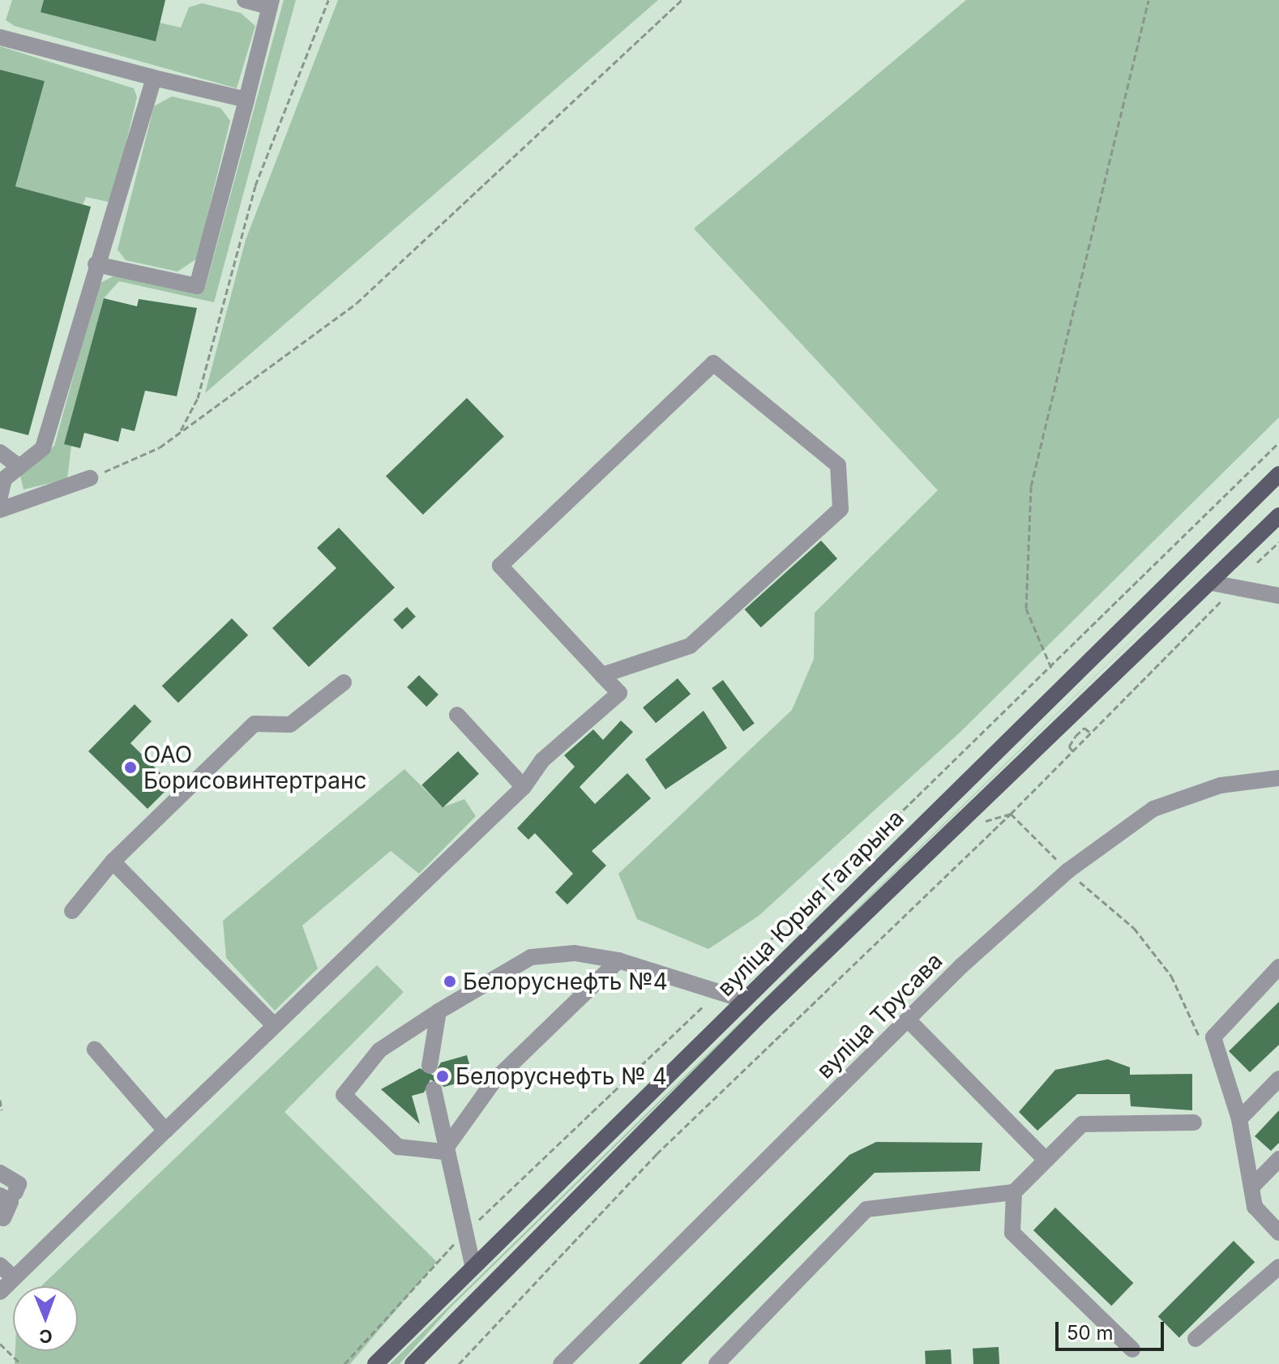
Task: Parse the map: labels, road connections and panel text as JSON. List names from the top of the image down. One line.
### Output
{"streets":{"main road":["вуліца Юрыя Гагарына"],"street":["вуліца Трусава"]},"places":["ОАО Борисовинтертранс","Белоруснефть №4","Белоруснефть № 4"],"scale_bar":"50 m","north":"bottom"}
